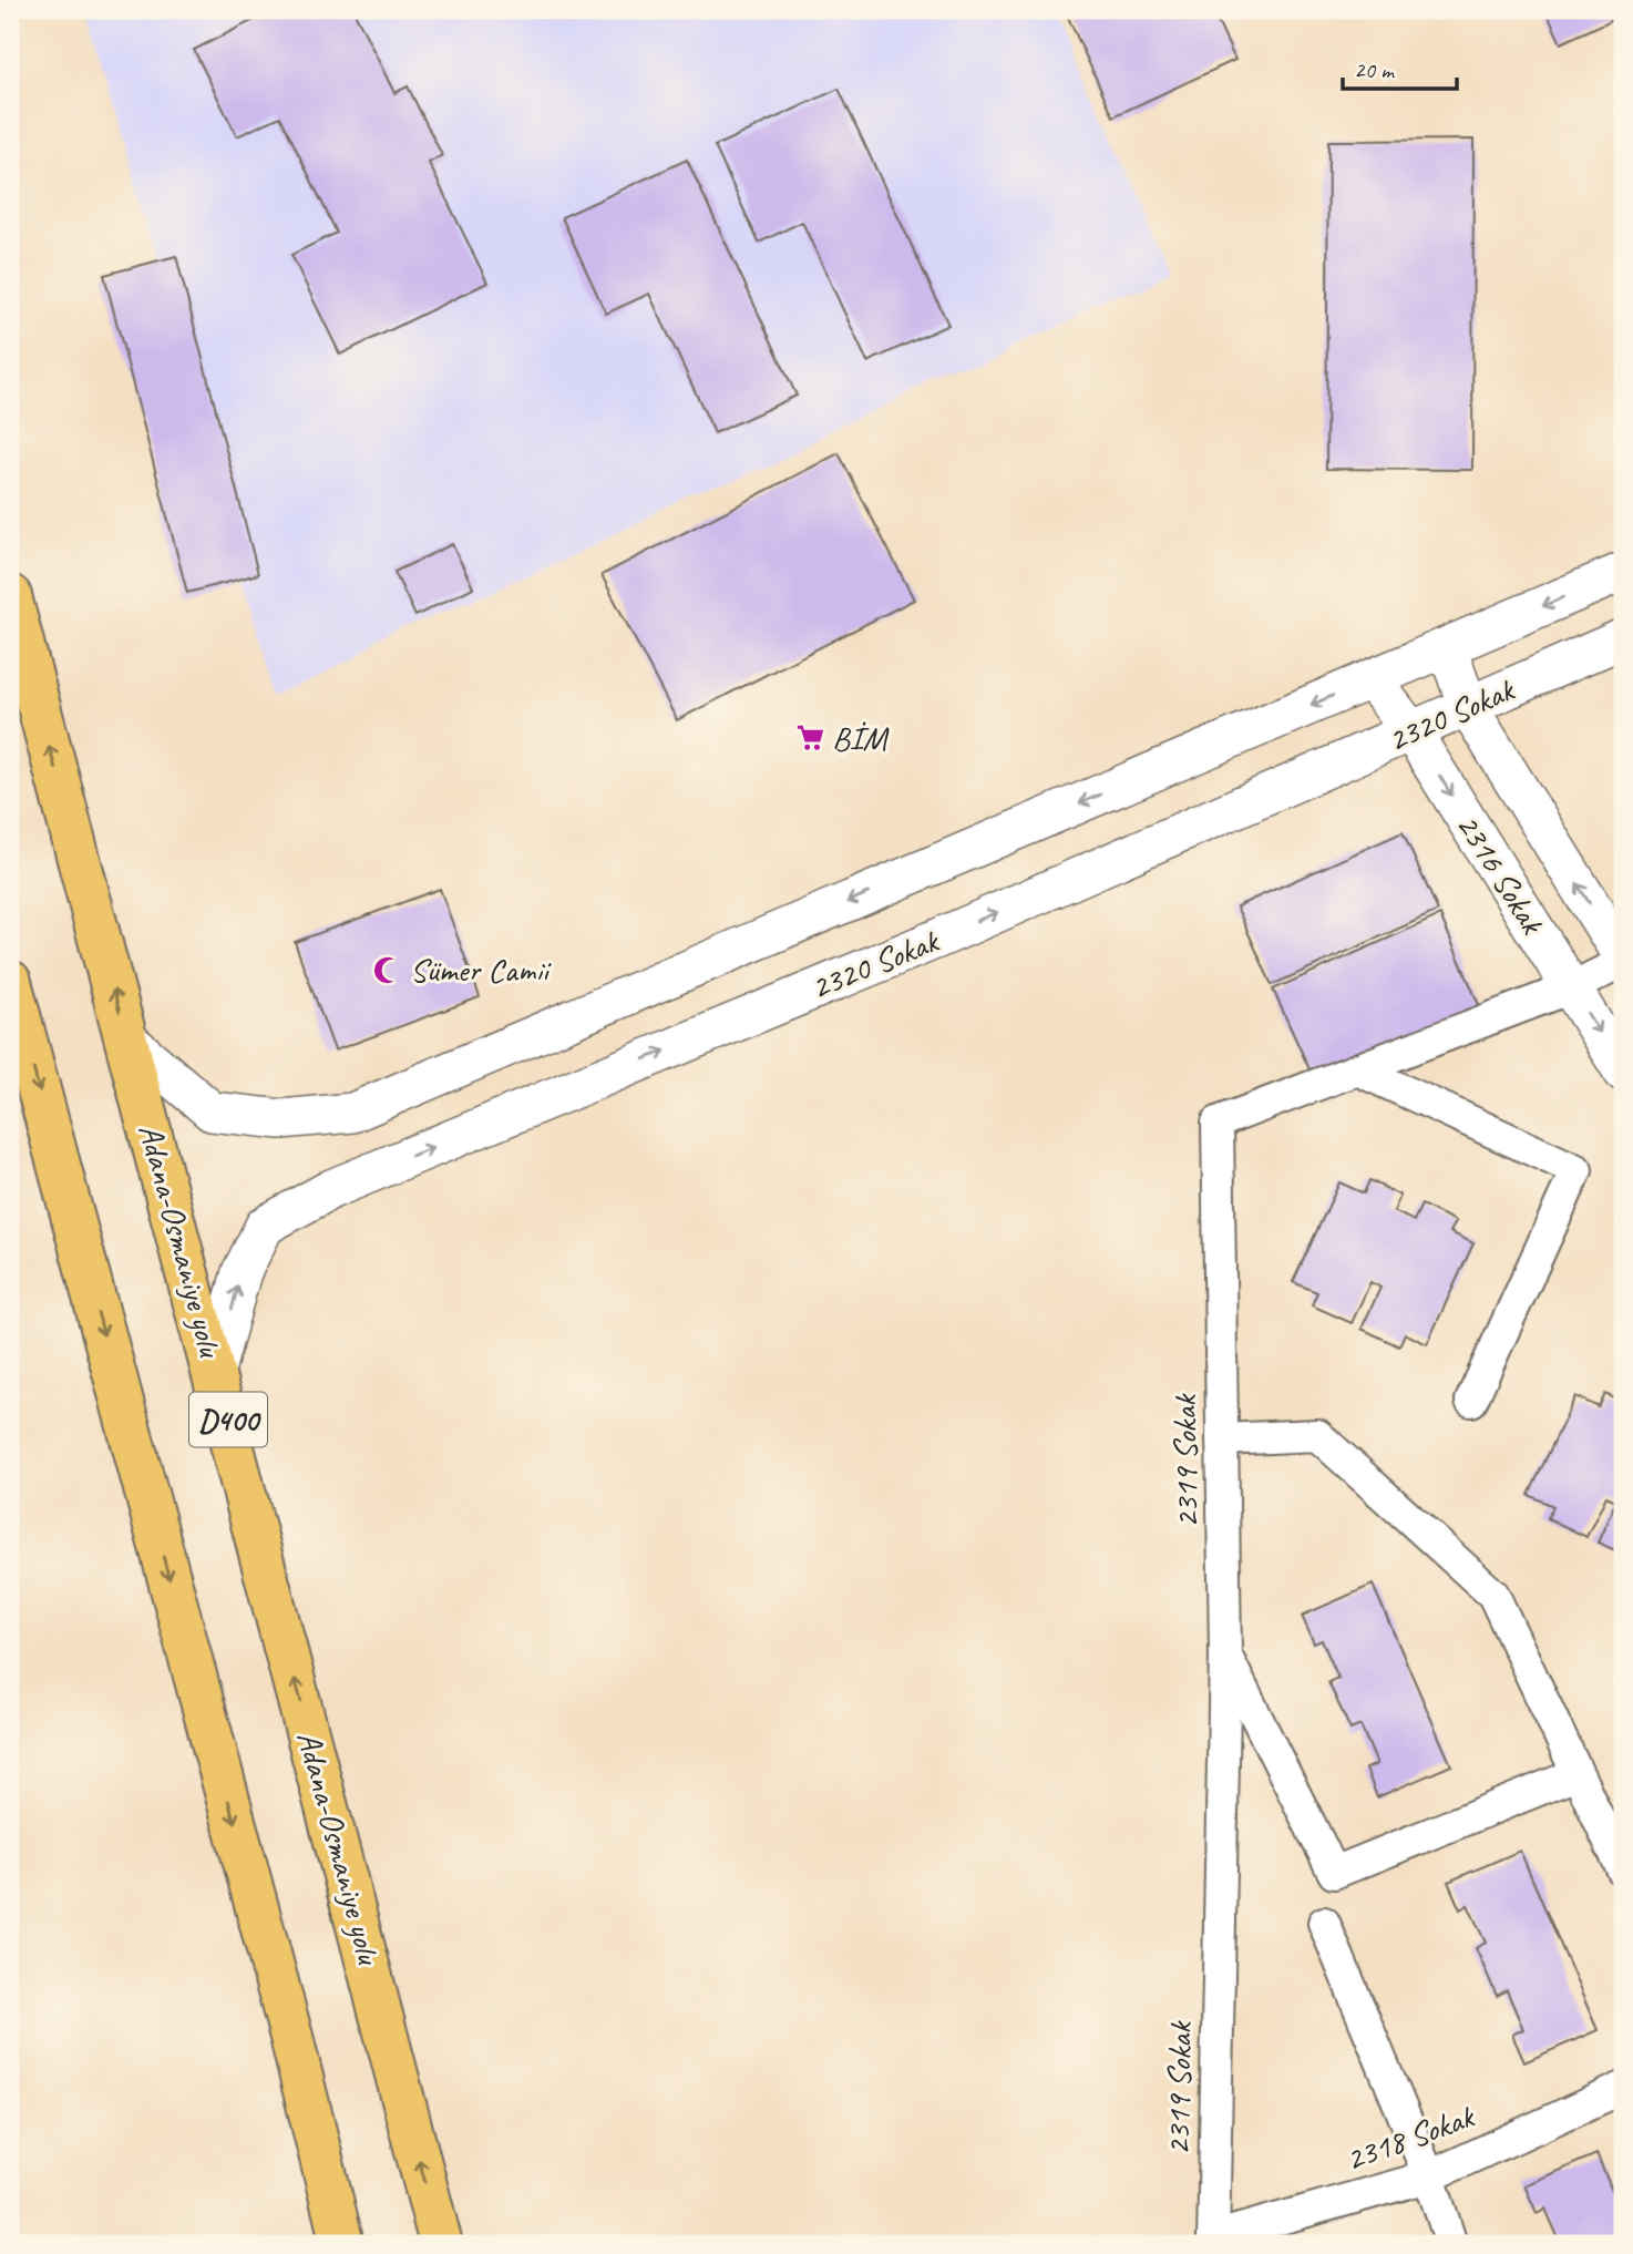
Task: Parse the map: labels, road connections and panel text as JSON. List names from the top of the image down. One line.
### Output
{"streets":{"highway":["Adana-Osmaniye yolu","D400"],"street":["2320 Sokak","2316 Sokak","2319 Sokak","2318 Sokak"]},"crossings":[["2320 Sokak","2316 Sokak"],["2320 Sokak","Adana-Osmaniye yolu"],["2316 Sokak","2319 Sokak"],["2319 Sokak","2318 Sokak"]],"places":{"supermarket":["BİM"],"mosque":["Sümer Camii"]},"scale_bar":"20 m"}
